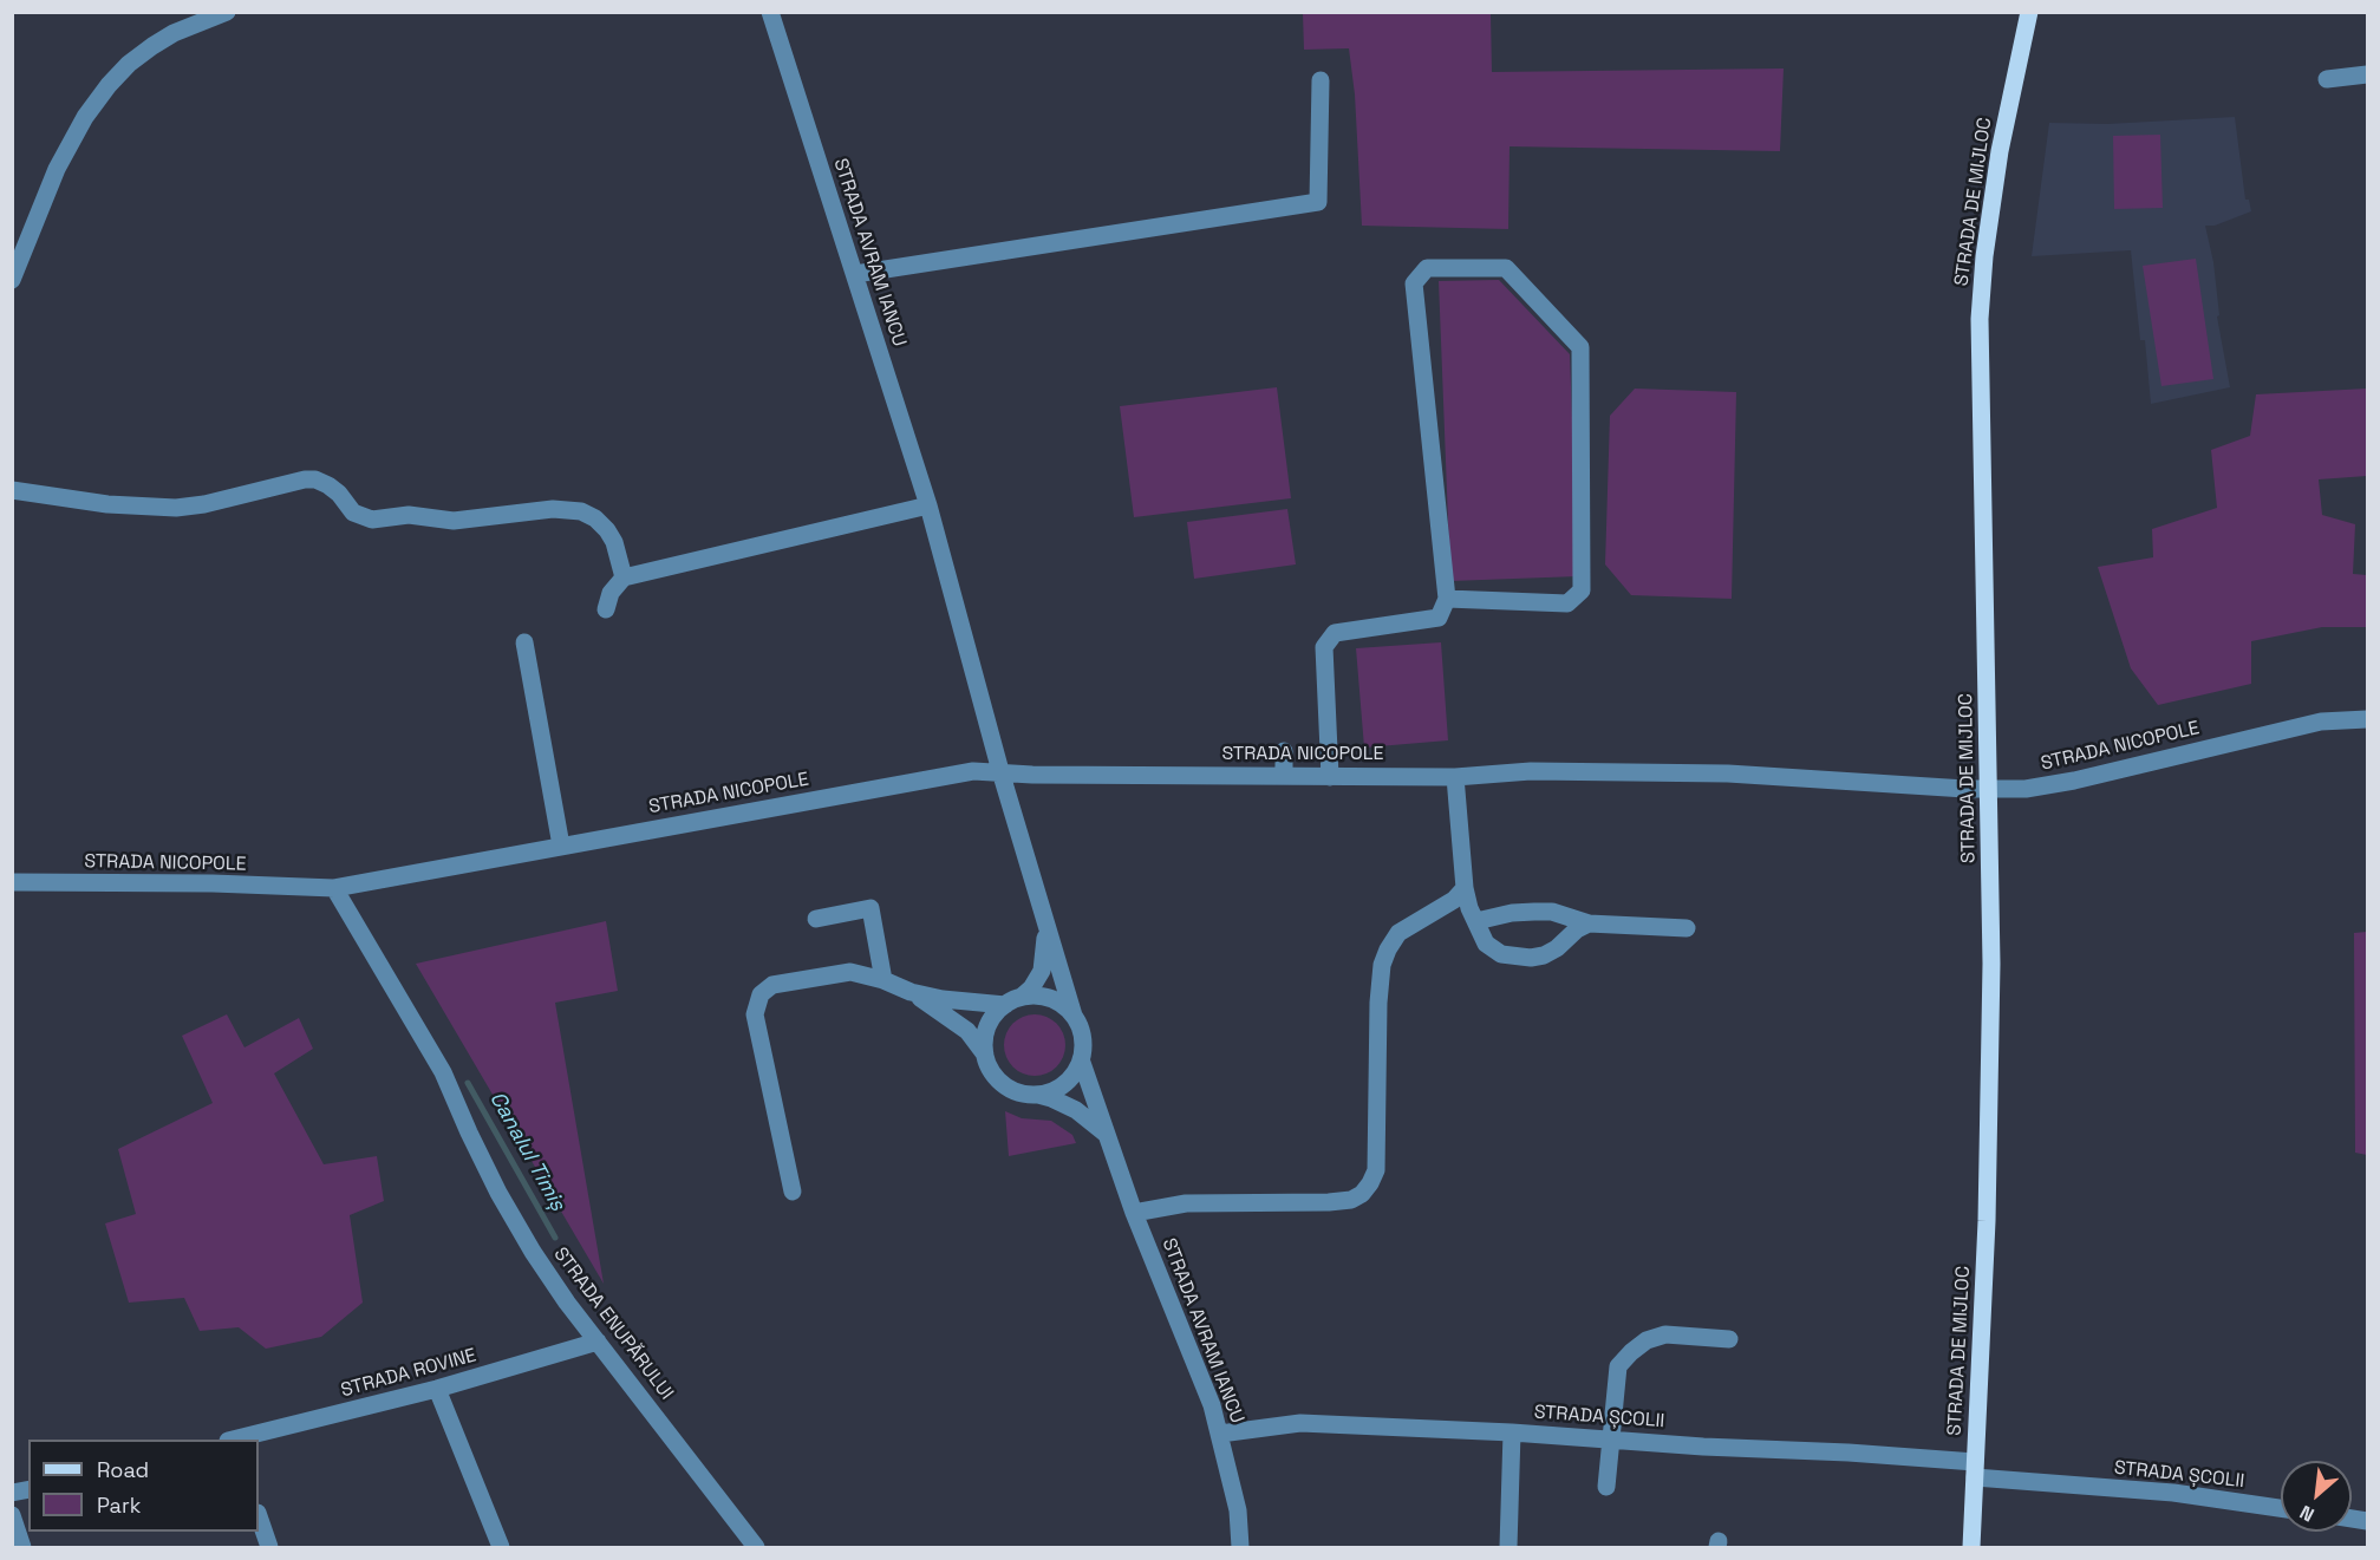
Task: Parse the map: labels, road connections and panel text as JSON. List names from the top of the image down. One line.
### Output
{"streets":{"main road":["STRADA DE MIJLOC"],"street":["STRADA AVRAM IANCU","STRADA NICOPOLE","STRADA ENUPĂRULUI","STRADA ROVINE","STRADA ȘCOLII"]},"crossings":[["STRADA DE MIJLOC","STRADA NICOPOLE"],["STRADA DE MIJLOC","STRADA ȘCOLII"],["STRADA AVRAM IANCU","STRADA NICOPOLE"],["STRADA AVRAM IANCU","STRADA ȘCOLII"],["STRADA NICOPOLE","STRADA ENUPĂRULUI"],["STRADA ENUPĂRULUI","STRADA ROVINE"]],"water":["Canalul Timiș"],"legend":["Road","Park"],"north":"bottom left"}
